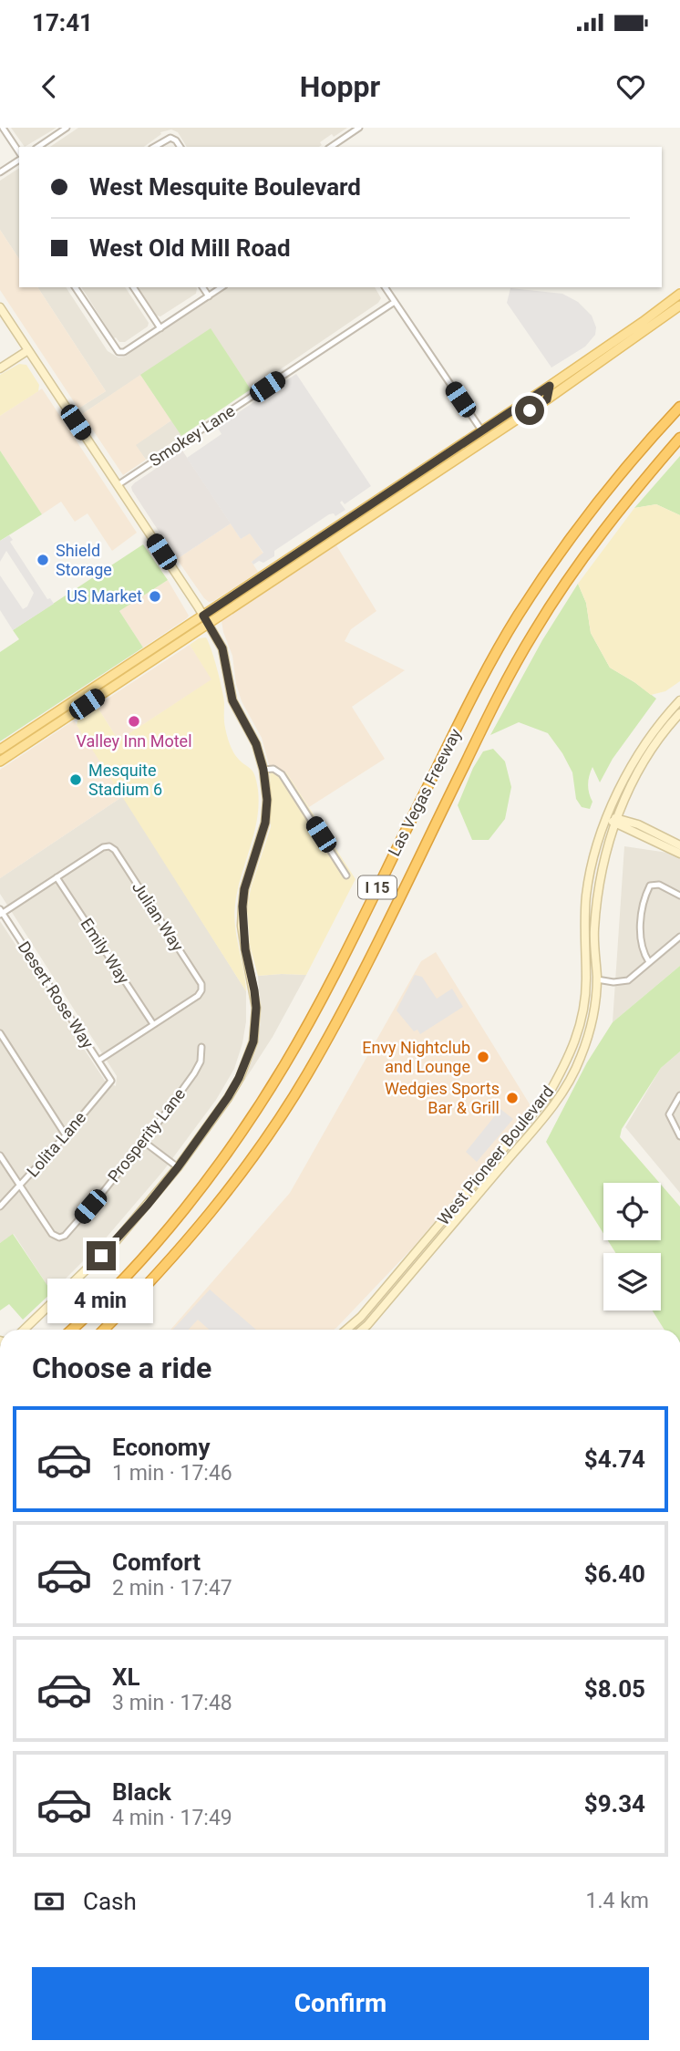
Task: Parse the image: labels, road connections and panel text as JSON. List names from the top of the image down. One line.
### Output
{"streets":{"highway":["Las Vegas Freeway","I 15"],"main road":["West Pioneer Boulevard"],"street":["Smokey Lane","Julian Way","Emily Way","Desert Rose Way","Prosperity Lane","Lolita Lane"]},"crossings":[["Julian Way","Emily Way"],["Desert Rose Way","Lolita Lane"],["Prosperity Lane","Lolita Lane"]],"places":["Shield Storage","US Market","Valley Inn Motel","Mesquite Stadium 6","Envy Nightclub and Lounge","Wedgies Sports Bar & Grill"],"page":{"status":"17:41","header":"Hoppr","banner":["West Mesquite Boulevard","West Old Mill Road"],"bubble":"4 min","heading":"Choose a ride","list":[{"name":"Economy","note":"1 min · 17:46","value":"$4.74"},{"name":"Comfort","note":"2 min · 17:47","value":"$6.40"},{"name":"XL","note":"3 min · 17:48","value":"$8.05"},{"name":"Black","note":"4 min · 17:49","value":"$9.34"}],"pay":["Cash","1.4 km"],"buttons":"Confirm"}}
